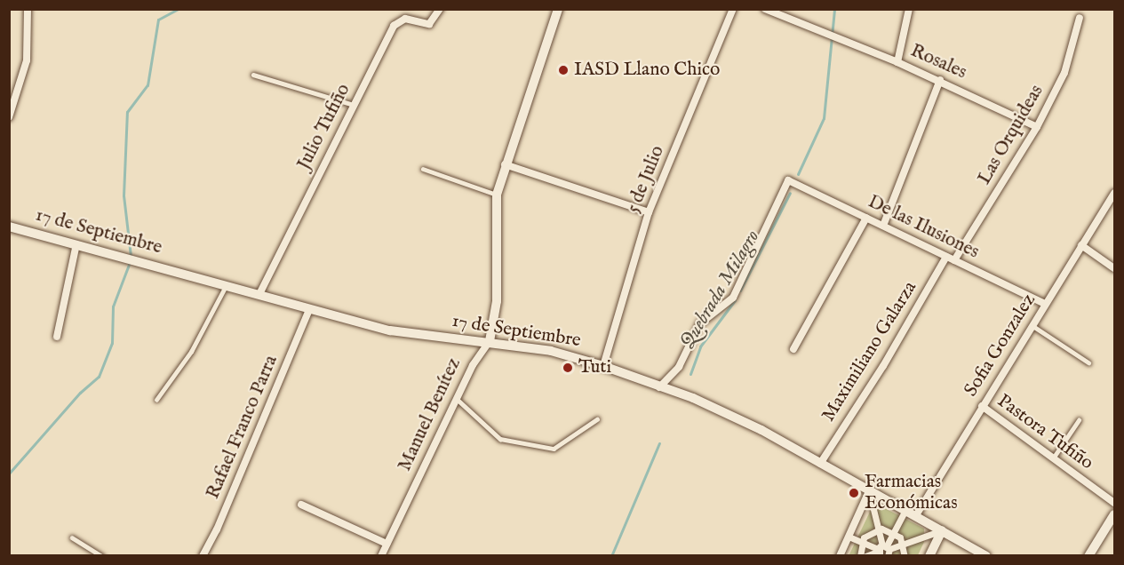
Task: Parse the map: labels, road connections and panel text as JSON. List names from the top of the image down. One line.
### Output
{"streets":{"street":["Rosales","Julio Tufiño","Las Orquideas","5 de Julio","De las Ilusiones","17 de Septiembre","Sofia Gonzalez","Maximiliano Galarza","Manuel Benítez","Rafael Franco Parra","Pastora Tufiño"]},"crossings":[["Rosales","Las Orquideas"],["Julio Tufiño","17 de Septiembre"],["Las Orquideas","De las Ilusiones"],["5 de Julio","17 de Septiembre"],["De las Ilusiones","17 de Septiembre"],["De las Ilusiones","Sofia Gonzalez"],["De las Ilusiones","Maximiliano Galarza"],["17 de Septiembre","Sofia Gonzalez"],["17 de Septiembre","Maximiliano Galarza"],["17 de Septiembre","Manuel Benítez"],["17 de Septiembre","Rafael Franco Parra"],["Sofia Gonzalez","Pastora Tufiño"]],"water":["Quebrada Milagro"],"places":["IASD Llano Chico","Tuti","Farmacias Económicas"]}
